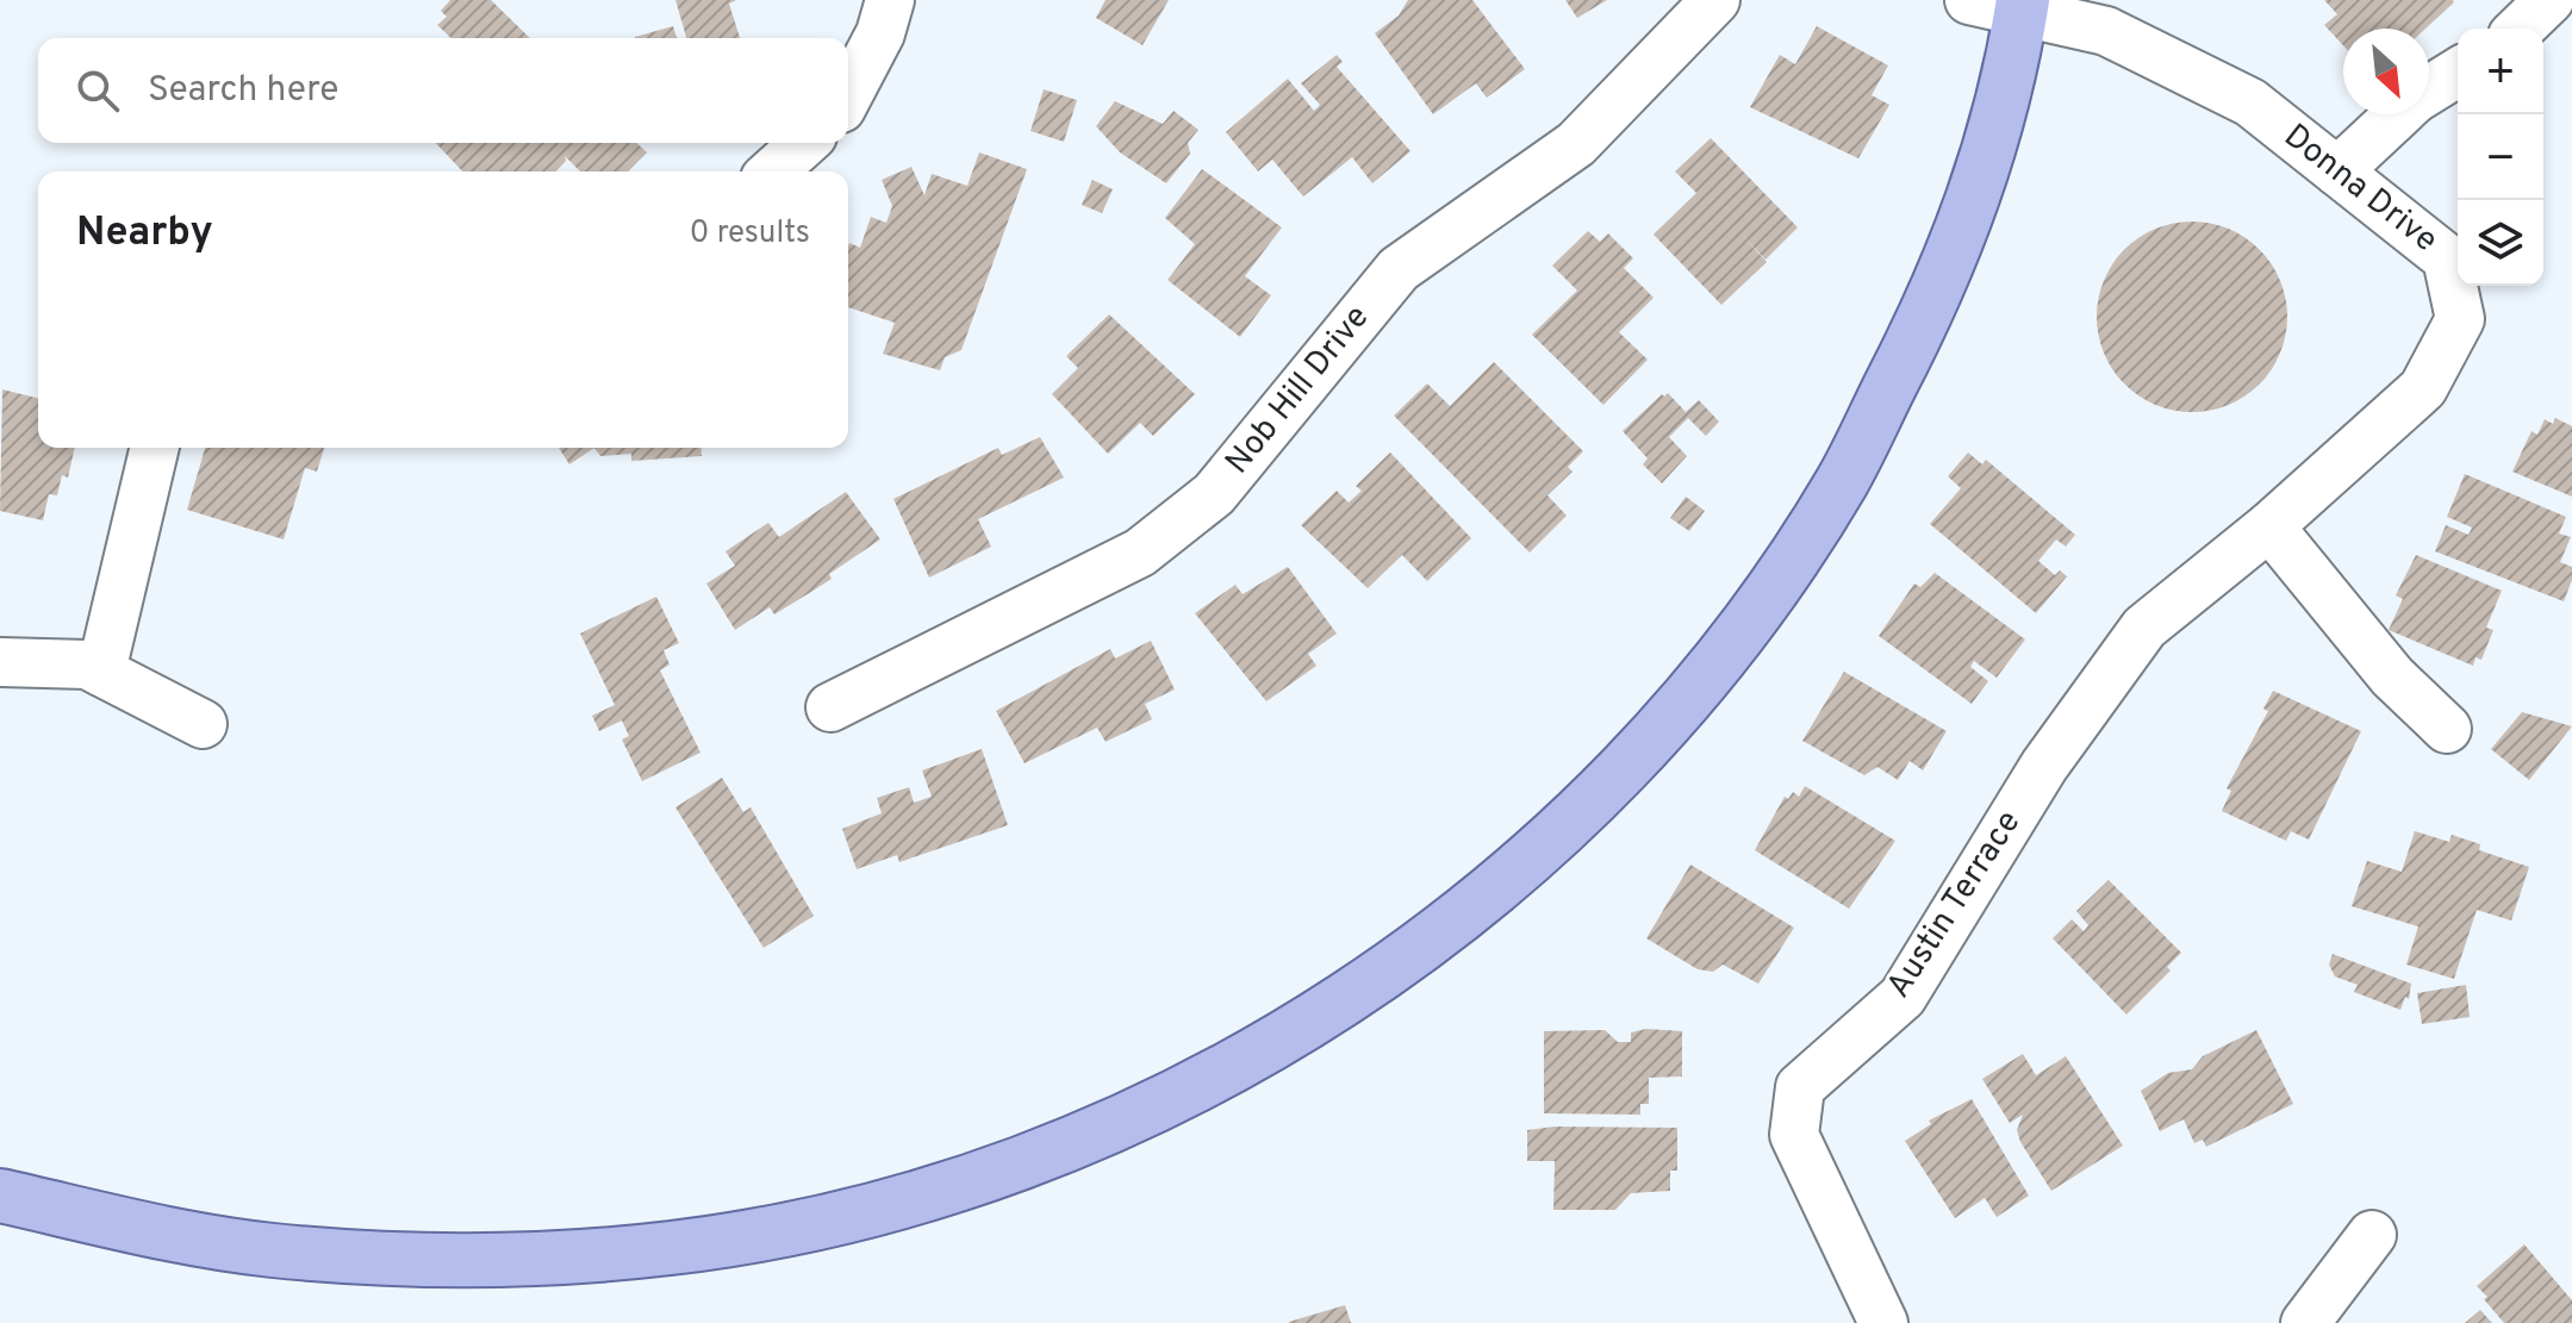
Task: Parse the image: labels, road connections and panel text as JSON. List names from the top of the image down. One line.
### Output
{"streets":{"street":["Donna Drive","Nob Hill Drive","Austin Terrace"]},"crossings":[["Donna Drive","Austin Terrace"]],"north":"bottom right","page":{"map_buttons":["+","−"],"search":"Search here","heading":["Nearby","0 results"]}}
